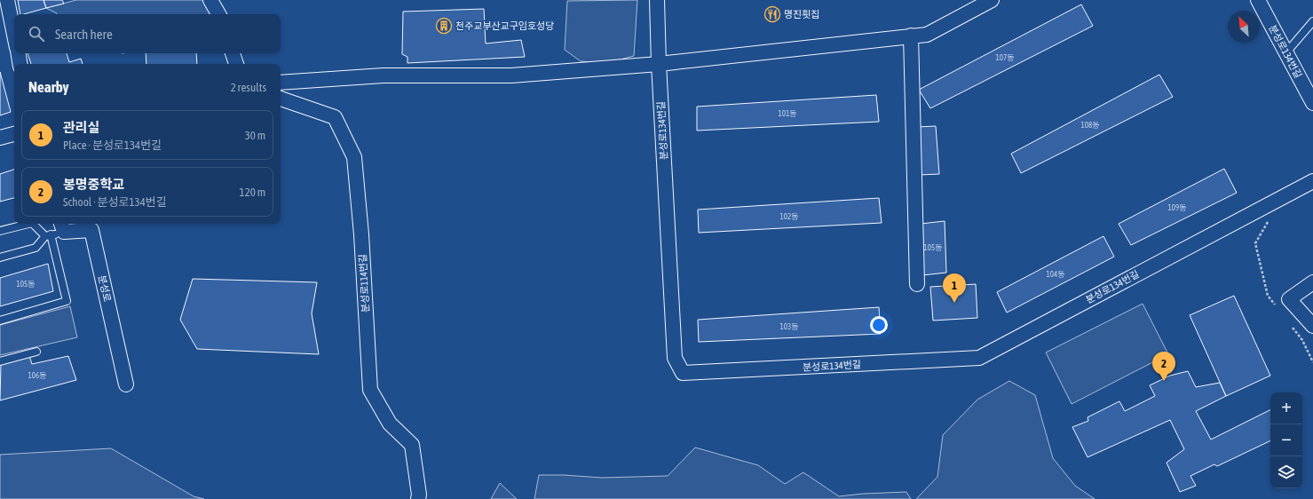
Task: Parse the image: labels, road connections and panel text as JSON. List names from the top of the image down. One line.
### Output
{"streets":{"street":["분성로134번길","분성로114번길","분성로"]},"places":{"restaurant":["명진횟집"],"building":["천주교부산교구임호성당"]},"house_numbers":["107동","101동","108동","109동","102동","105동","104동","105동","103동","106동"],"north":"top left","page":{"search":"Search here","heading":["Nearby","2 results"],"list":[{"mark":"1","name":"관리실","note":"Place · 분성로134번길","value":"30 m"},{"mark":"2","name":"봉명중학교","note":"School · 분성로134번길","value":"120 m"}],"pins":["1","2"],"map_buttons":["+","−"]}}
